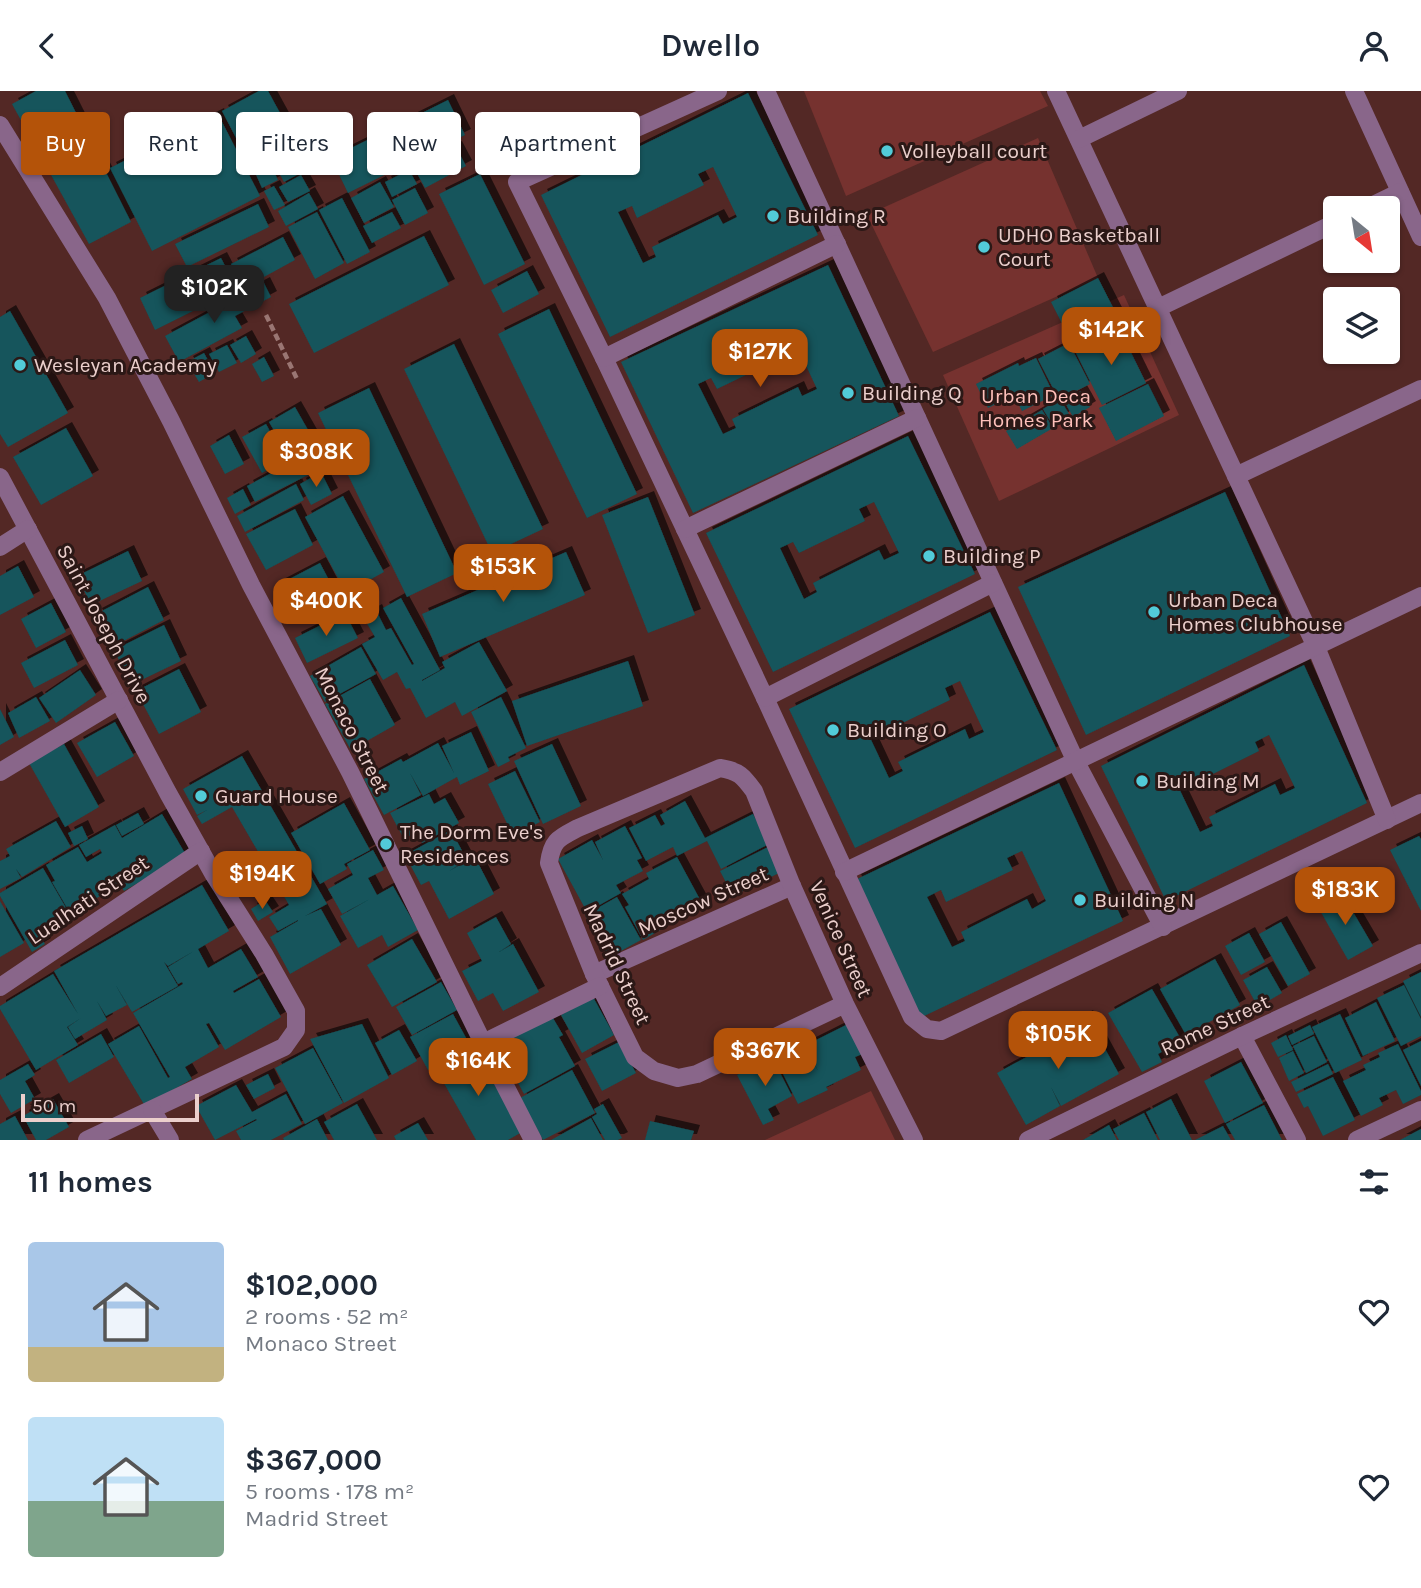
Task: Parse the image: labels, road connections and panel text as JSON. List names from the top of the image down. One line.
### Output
{"streets":{"street":["Saint Joseph Drive","Monaco Street","Lualhati Street","Moscow Street","Venice Street","Madrid Street","Rome Street"]},"crossings":[["Saint Joseph Drive","Lualhati Street"],["Monaco Street","Moscow Street"],["Moscow Street","Venice Street"],["Moscow Street","Madrid Street"],["Venice Street","Madrid Street"]],"parks":["Urban Deca Homes Park"],"places":["Volleyball court","Building R","UDHO Basketball Court","Wesleyan Academy","Building Q","Building P","Urban Deca Homes Clubhouse","Building O","Building M","Guard House","The Dorm Eve's Residences","Building N"],"scale_bar":"50 m","north":"bottom right","page":{"header":"Dwello","chip":["Buy","Rent","Filters","New","Apartment"],"price":["$102K","$142K","$127K","$308K","$153K","$400K","$194K","$183K","$105K","$367K","$164K"],"scale":"50 m","heading":"11 homes","list":[{"name":"$102,000","note":"2 rooms · 52 m² · Monaco Street"},{"name":"$367,000","note":"5 rooms · 178 m² · Madrid Street"}]}}
